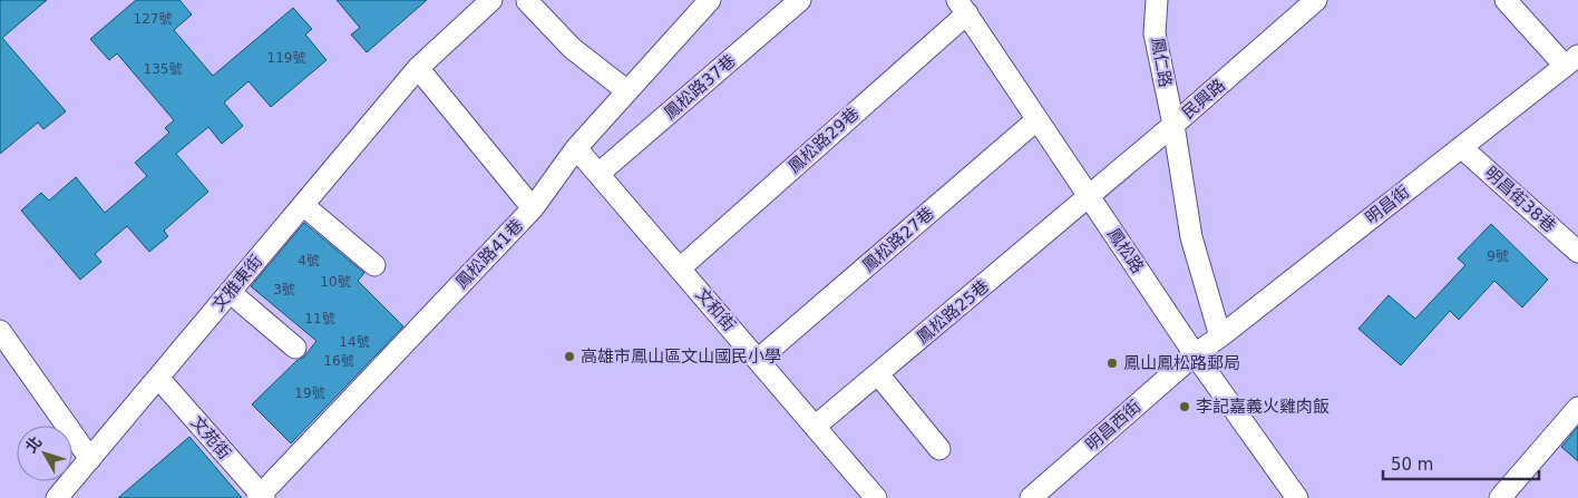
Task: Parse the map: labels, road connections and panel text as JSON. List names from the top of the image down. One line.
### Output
{"streets":{"street":["鳳仁路","鳳松路37巷","民興路","鳳松路29巷","明昌街38巷","明昌街","鳳松路27巷","鳳松路","鳳松路41巷","文雅東街","文和街","鳳松路25巷","明昌西街","文苑街"]},"crossings":[["鳳仁路","民興路"],["鳳仁路","明昌街"],["鳳松路37巷","文和街"],["民興路","鳳松路"],["民興路","鳳松路25巷"],["鳳松路29巷","鳳松路"],["鳳松路29巷","文和街"],["明昌街38巷","明昌街"],["明昌街","鳳松路"],["明昌街","明昌西街"],["鳳松路27巷","鳳松路"],["鳳松路27巷","文和街"],["鳳松路","鳳松路25巷"],["鳳松路","明昌西街"],["鳳松路41巷","文和街"],["鳳松路41巷","文苑街"],["文雅東街","文苑街"],["文和街","鳳松路25巷"]],"places":["高雄市鳳山區文山國民小學","鳳山鳳松路郵局","李記嘉義火雞肉飯"],"house_numbers":["127號","119號","135號","9號","4號","10號","3號","11號","14號","16號","19號"],"scale_bar":"50 m","north":"top left"}
